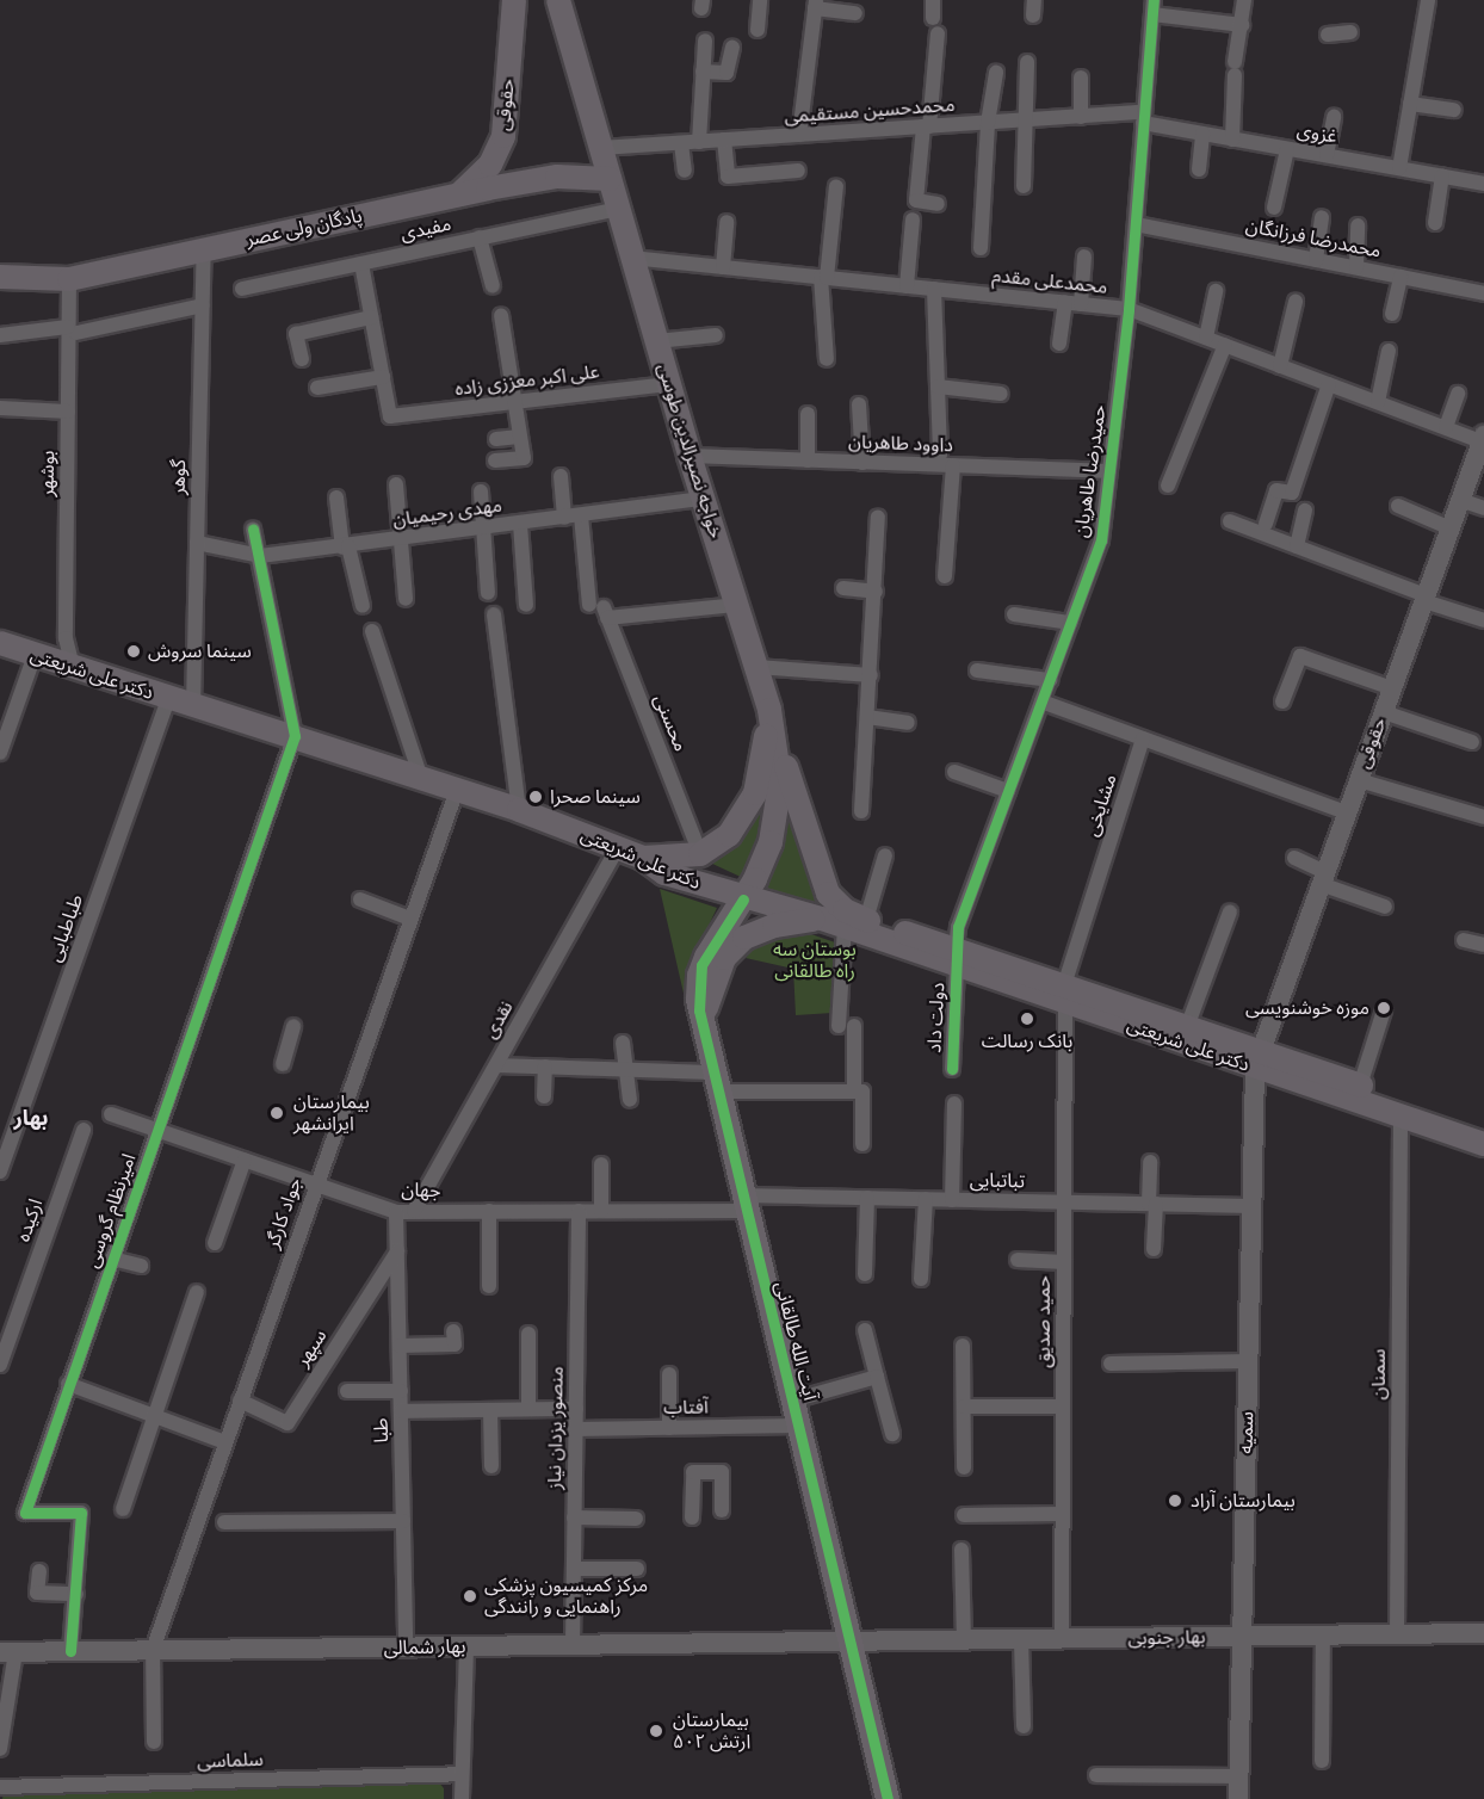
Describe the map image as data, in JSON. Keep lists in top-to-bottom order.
{
  "streets": {
    "main road": [
      "حقوقی",
      "پادگان ولی عصر",
      "خواجه نصیرالدین طوسی",
      "دکتر علی شریعتی",
      "آیت الله طالقانی",
      "سمیه",
      "بهار جنوبی",
      "بهار شمالی"
    ],
    "street": [
      "محمدحسین مستقیمی",
      "غزوی",
      "مفیدی",
      "محمدرضا فرزانگان",
      "محمدعلی مقدم",
      "علی اکبر معززی زاده",
      "داوود طاهریان",
      "حمیدرضا طاهریان",
      "بوشهر",
      "گوهر",
      "مهدی رحیمیان",
      "محسنی",
      "مشایخی",
      "طباطبایی",
      "دولت داد",
      "نقدی",
      "تباتبایی",
      "جهان",
      "امیرنظام گروسی",
      "جواد کارگر",
      "ارکیده",
      "حمید صدیق",
      "سپهر",
      "سمنان",
      "آفتاب",
      "منصور یزدان نیاز",
      "طبا",
      "سلماسی"
    ]
  },
  "crossings": [
    ["حقوقی", "پادگان ولی عصر"],
    ["حقوقی", "محمدعلی مقدم"],
    ["حقوقی", "دکتر علی شریعتی"],
    ["حقوقی", "سمیه"],
    ["محمدحسین مستقیمی", "غزوی"],
    ["محمدحسین مستقیمی", "خواجه نصیرالدین طوسی"],
    ["محمدحسین مستقیمی", "حمیدرضا طاهریان"],
    ["غزوی", "حمیدرضا طاهریان"],
    ["پادگان ولی عصر", "خواجه نصیرالدین طوسی"],
    ["پادگان ولی عصر", "بوشهر"],
    ["پادگان ولی عصر", "گوهر"],
    ["مفیدی", "خواجه نصیرالدین طوسی"],
    ["محمدرضا فرزانگان", "حمیدرضا طاهریان"],
    ["محمدعلی مقدم", "خواجه نصیرالدین طوسی"],
    ["محمدعلی مقدم", "حمیدرضا طاهریان"],
    ["علی اکبر معززی زاده", "خواجه نصیرالدین طوسی"],
    ["داوود طاهریان", "خواجه نصیرالدین طوسی"],
    ["داوود طاهریان", "حمیدرضا طاهریان"],
    ["خواجه نصیرالدین طوسی", "مهدی رحیمیان"],
    ["خواجه نصیرالدین طوسی", "دکتر علی شریعتی"],
    ["خواجه نصیرالدین طوسی", "آیت الله طالقانی"],
    ["حمیدرضا طاهریان", "دکتر علی شریعتی"],
    ["حمیدرضا طاهریان", "دولت داد"],
    ["بوشهر", "دکتر علی شریعتی"],
    ["گوهر", "مهدی رحیمیان"],
    ["گوهر", "دکتر علی شریعتی"],
    ["مهدی رحیمیان", "محسنی"],
    ["دکتر علی شریعتی", "مشایخی"],
    ["دکتر علی شریعتی", "طباطبایی"],
    ["دکتر علی شریعتی", "دولت داد"],
    ["دکتر علی شریعتی", "نقدی"],
    ["دکتر علی شریعتی", "امیرنظام گروسی"],
    ["دکتر علی شریعتی", "جواد کارگر"],
    ["دکتر علی شریعتی", "حمید صدیق"],
    ["دکتر علی شریعتی", "آیت الله طالقانی"],
    ["دکتر علی شریعتی", "سمنان"],
    ["دکتر علی شریعتی", "سمیه"],
    ["مشایخی", "حمید صدیق"],
    ["نقدی", "جهان"],
    ["تباتبایی", "جهان"],
    ["تباتبایی", "حمید صدیق"],
    ["تباتبایی", "آیت الله طالقانی"],
    ["تباتبایی", "سمیه"],
    ["جهان", "امیرنظام گروسی"],
    ["جهان", "جواد کارگر"],
    ["جهان", "آیت الله طالقانی"],
    ["جهان", "منصور یزدان نیاز"],
    ["جهان", "طبا"],
    ["امیرنظام گروسی", "بهار شمالی"],
    ["جواد کارگر", "سپهر"],
    ["جواد کارگر", "بهار شمالی"],
    ["حمید صدیق", "بهار جنوبی"],
    ["آیت الله طالقانی", "آفتاب"],
    ["آیت الله طالقانی", "بهار جنوبی"],
    ["آیت الله طالقانی", "بهار شمالی"],
    ["سپهر", "طبا"],
    ["سمنان", "بهار جنوبی"],
    ["آفتاب", "منصور یزدان نیاز"],
    ["منصور یزدان نیاز", "بهار شمالی"],
    ["طبا", "بهار شمالی"],
    ["سمیه", "بهار جنوبی"],
    ["بهار جنوبی", "بهار شمالی"]
  ],
  "districts": ["بهار"],
  "parks": ["بوستان سه راه طالقانی"],
  "places": [
    "سینما سروش",
    "سینما صحرا",
    "موزه خوشنویسی",
    "بانک رسالت",
    "بیمارستان ایرانشهر",
    "بیمارستان آراد",
    "مرکز کمیسیون پزشکی راهنمایی و رانندگی",
    "بیمارستان ۵۰۲ ارتش"
  ]
}
